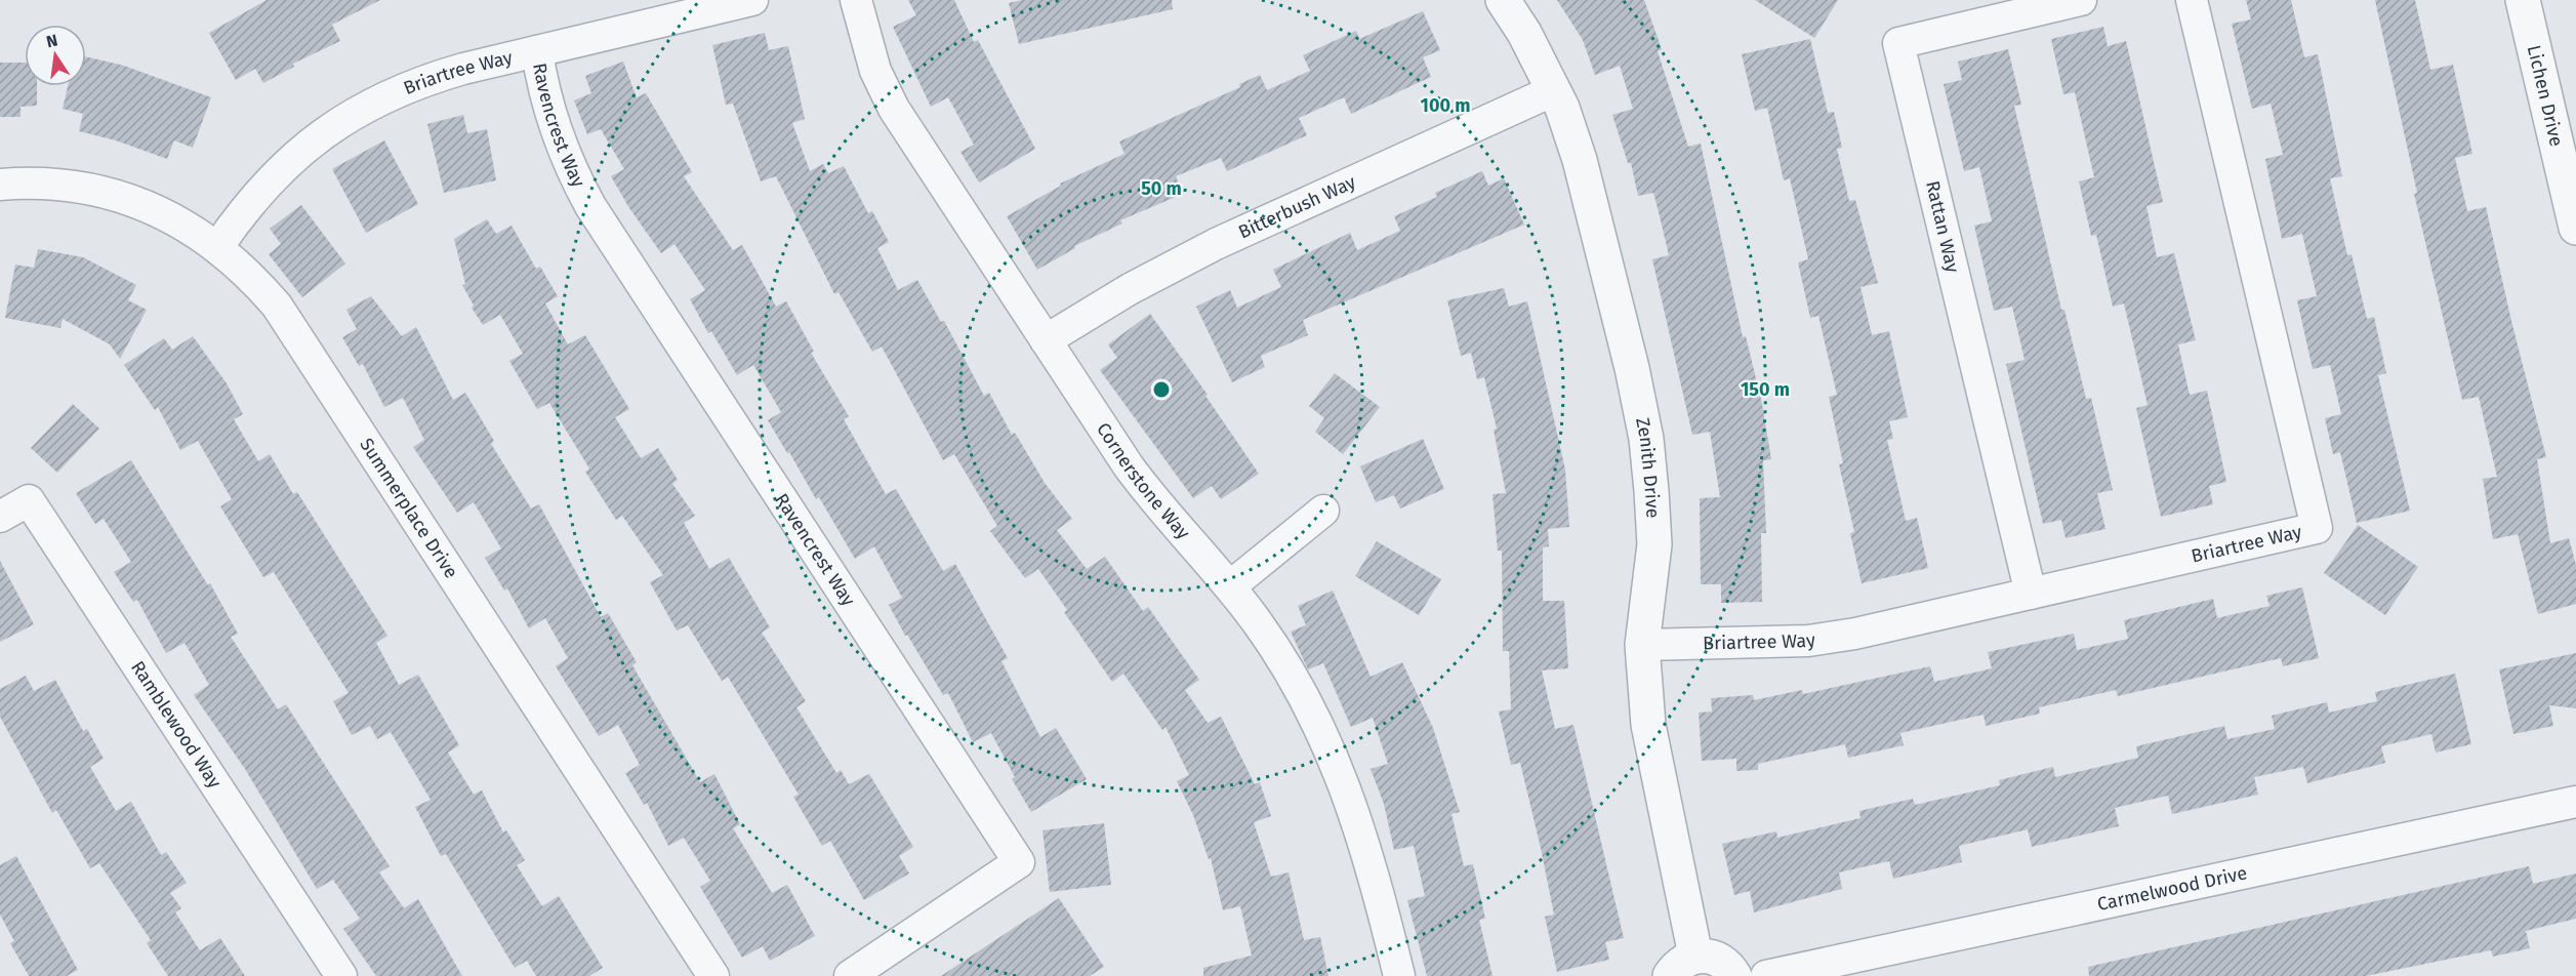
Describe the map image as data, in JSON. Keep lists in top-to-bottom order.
{
  "streets": {
    "street": [
      "Briartree Way",
      "Lichen Drive",
      "Ravencrest Way",
      "Bitterbush Way",
      "Rattan Way",
      "Zenith Drive",
      "Cornerstone Way",
      "Summerplace Drive",
      "Ramblewood Way",
      "Carmelwood Drive"
    ]
  },
  "crossings": [
    ["Briartree Way", "Ravencrest Way"],
    ["Briartree Way", "Rattan Way"],
    ["Briartree Way", "Zenith Drive"],
    ["Briartree Way", "Summerplace Drive"],
    ["Bitterbush Way", "Zenith Drive"],
    ["Bitterbush Way", "Cornerstone Way"]
  ],
  "north": "top",
  "rings": ["100 m", "50 m", "150 m"]
}
